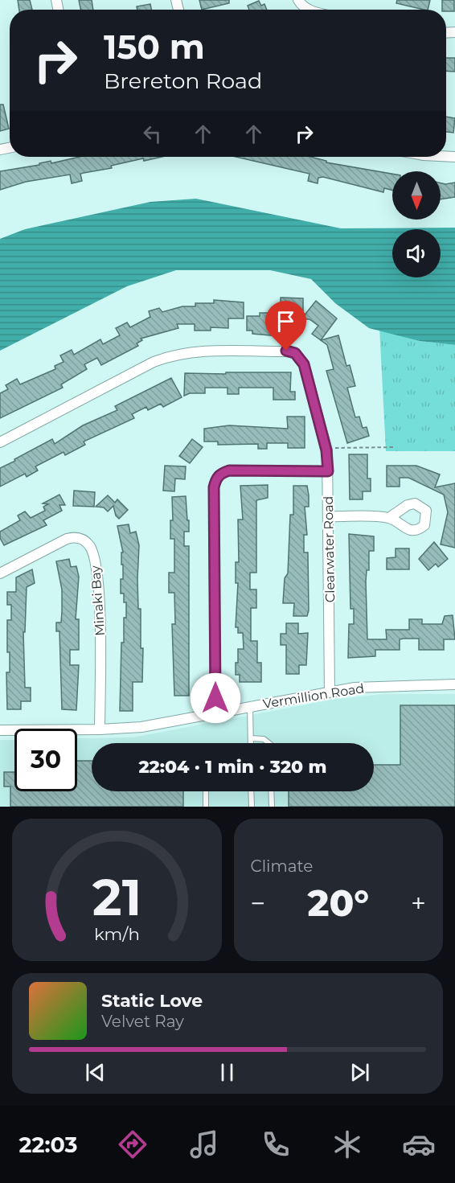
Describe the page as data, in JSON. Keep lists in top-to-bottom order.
{
  "streets": {
    "street": ["Clearwater Road", "Minaki Bay", "Vermillion Road"]
  },
  "crossings": [
    ["Clearwater Road", "Vermillion Road"],
    ["Minaki Bay", "Vermillion Road"]
  ],
  "north": "bottom",
  "page": {
    "turn": ["150 m", "Brereton Road"],
    "limit": "30",
    "trip": "22:04 · 1 min · 320 m",
    "tile": "Climate",
    "heat": ["−", "20°", "+"],
    "song": ["Static Love", "Velvet Ray"],
    "tabs": "22:03",
    "gauge": ["21", "km/h"]
  }
}
